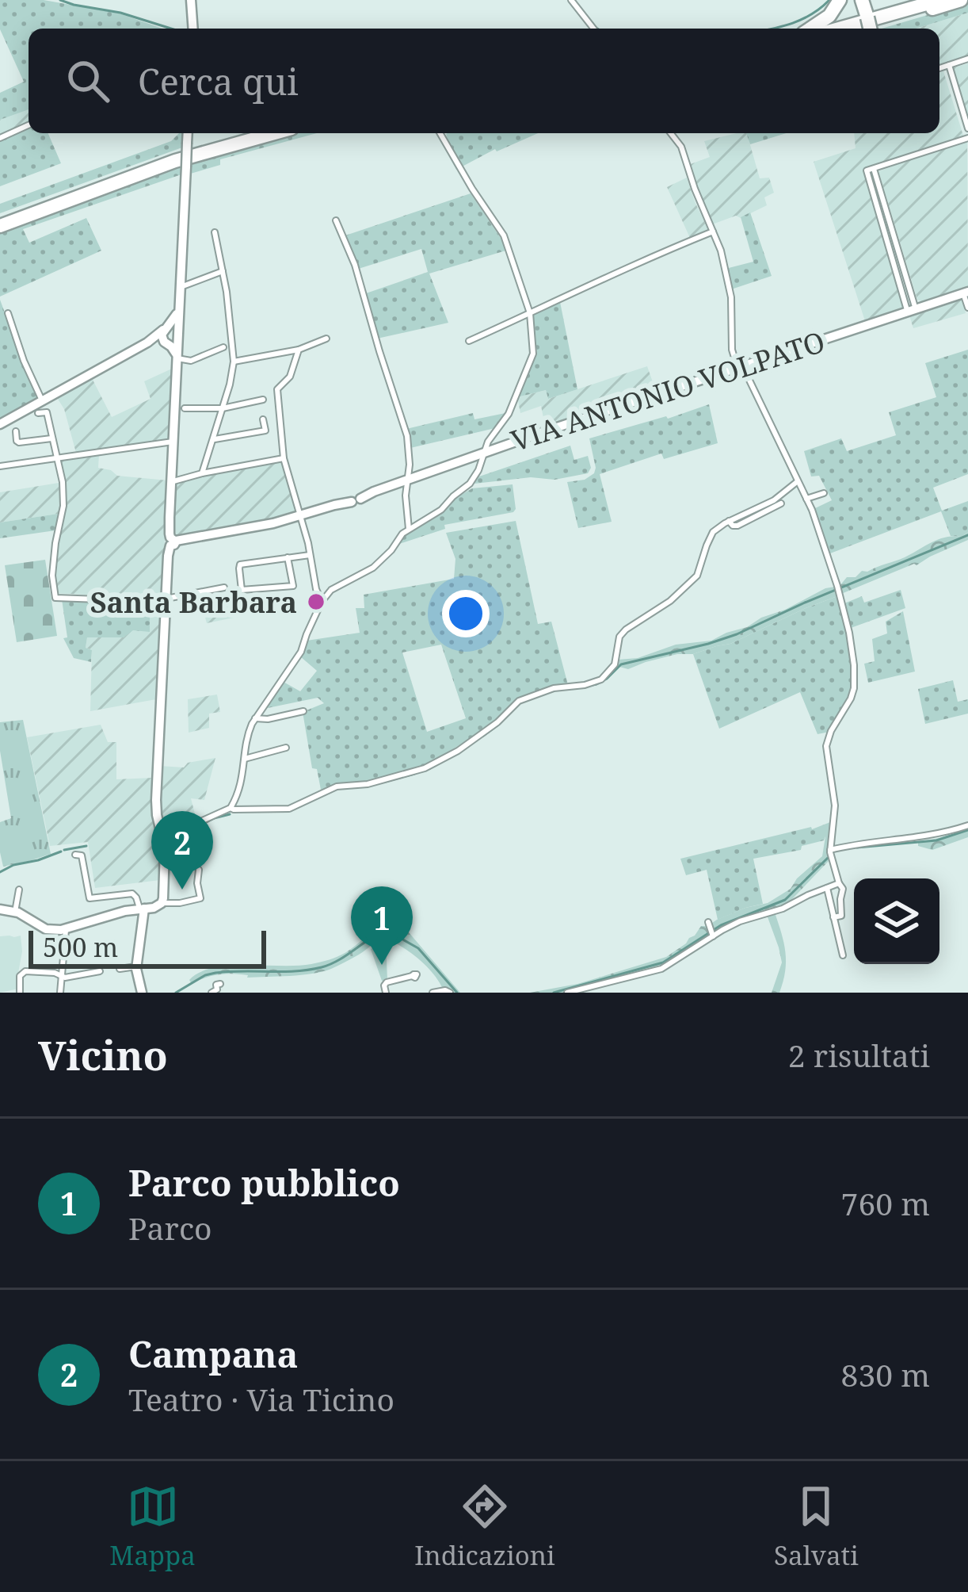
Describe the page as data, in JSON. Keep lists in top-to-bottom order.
{
  "streets": {
    "street": ["VIA ANTONIO VOLPATO"]
  },
  "places": ["Santa Barbara"],
  "scale_bar": "500 m",
  "page": {
    "search": "Cerca qui",
    "pins": ["2", "1"],
    "scale": "500 m",
    "heading": ["Vicino", "2 risultati"],
    "list": [
      {
        "mark": "1",
        "name": "Parco pubblico",
        "note": "Parco",
        "value": "760 m"
      },
      {
        "mark": "2",
        "name": "Campana",
        "note": "Teatro · Via Ticino",
        "value": "830 m"
      }
    ],
    "nav": ["Mappa", "Indicazioni", "Salvati"]
  }
}
